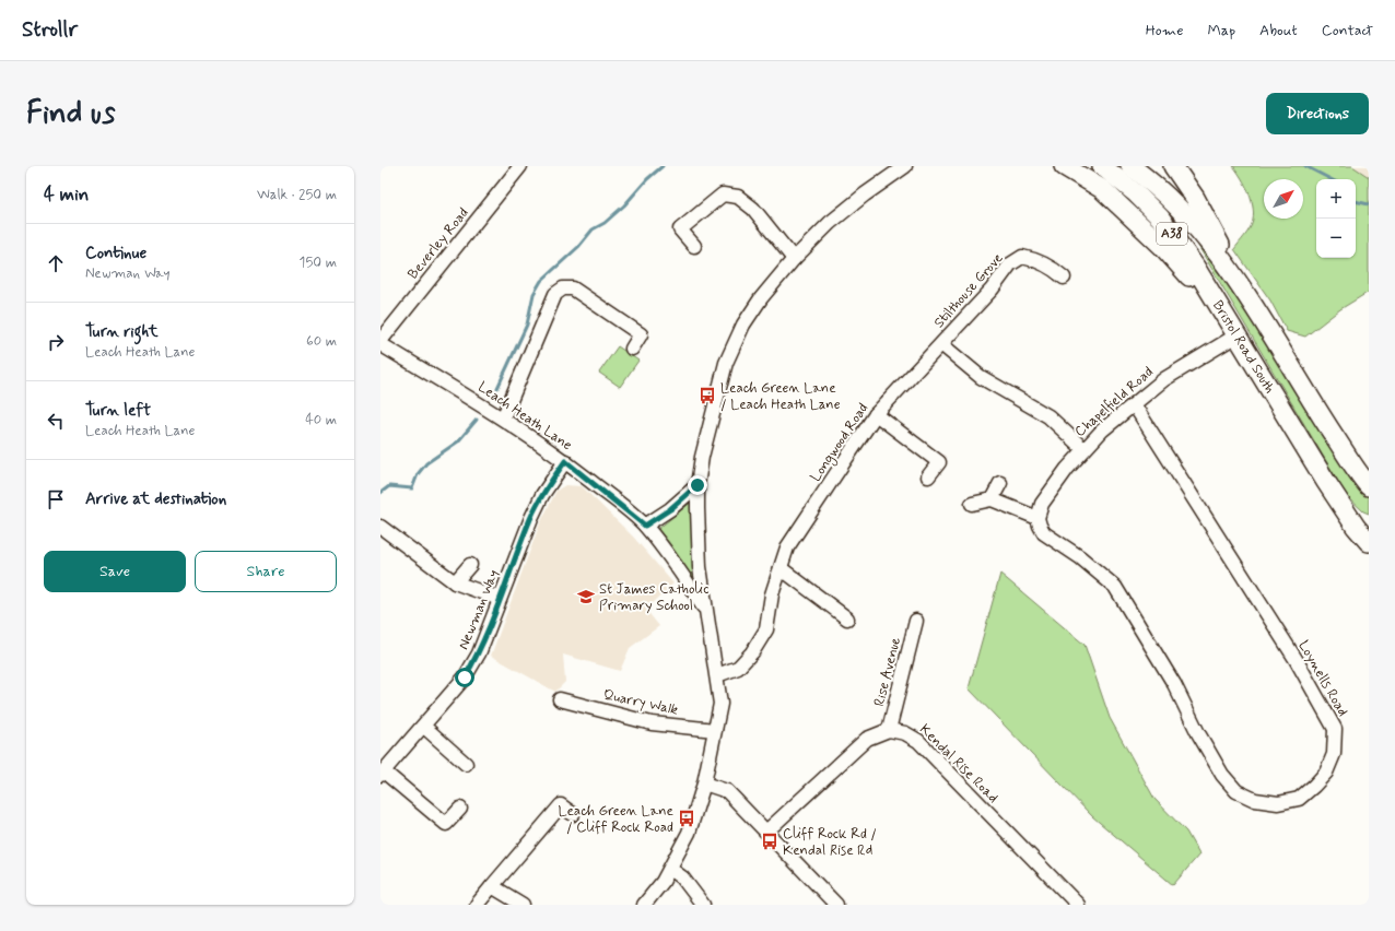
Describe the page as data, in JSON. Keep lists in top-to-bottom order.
{
  "streets": {
    "highway": ["A38", "Bristol Road South"],
    "street": [
      "Beverley Road",
      "Stilthouse Grove",
      "Chapelfield Road",
      "Leach Heath Lane",
      "Longwood Road",
      "Newman Way",
      "Rise Avenue",
      "Loynells Road",
      "Quarry Walk",
      "Kendal Rise Road"
    ]
  },
  "crossings": [
    ["Stilthouse Grove", "Longwood Road"],
    ["Bristol Road South", "Chapelfield Road"],
    ["Chapelfield Road", "Loynells Road"],
    ["Leach Heath Lane", "Newman Way"],
    ["Rise Avenue", "Kendal Rise Road"]
  ],
  "places": {
    "bus stop": ["Leach Green Lane / Leach Heath Lane", "Leach Green Lane / Cliff Rock Road", "Cliff Rock Rd / Kendal Rise Rd"],
    "school or university": ["St James Catholic Primary School"]
  },
  "north": "top right",
  "page": {
    "header": "Strollr",
    "nav": [
      "Home",
      "Map",
      "About",
      "Contact"
    ],
    "buttons": [
      "Directions",
      ["Save", "Share"]
    ],
    "title": "Find us",
    "heading": ["4 min", "Walk · 250 m"],
    "map_buttons": ["+", "−"],
    "list": [
      ["Continue", "Newman Way", "150 m"],
      ["Turn right", "Leach Heath Lane", "60 m"],
      ["Turn left", "Leach Heath Lane", "40 m"],
      "Arrive at destination"
    ]
  }
}
